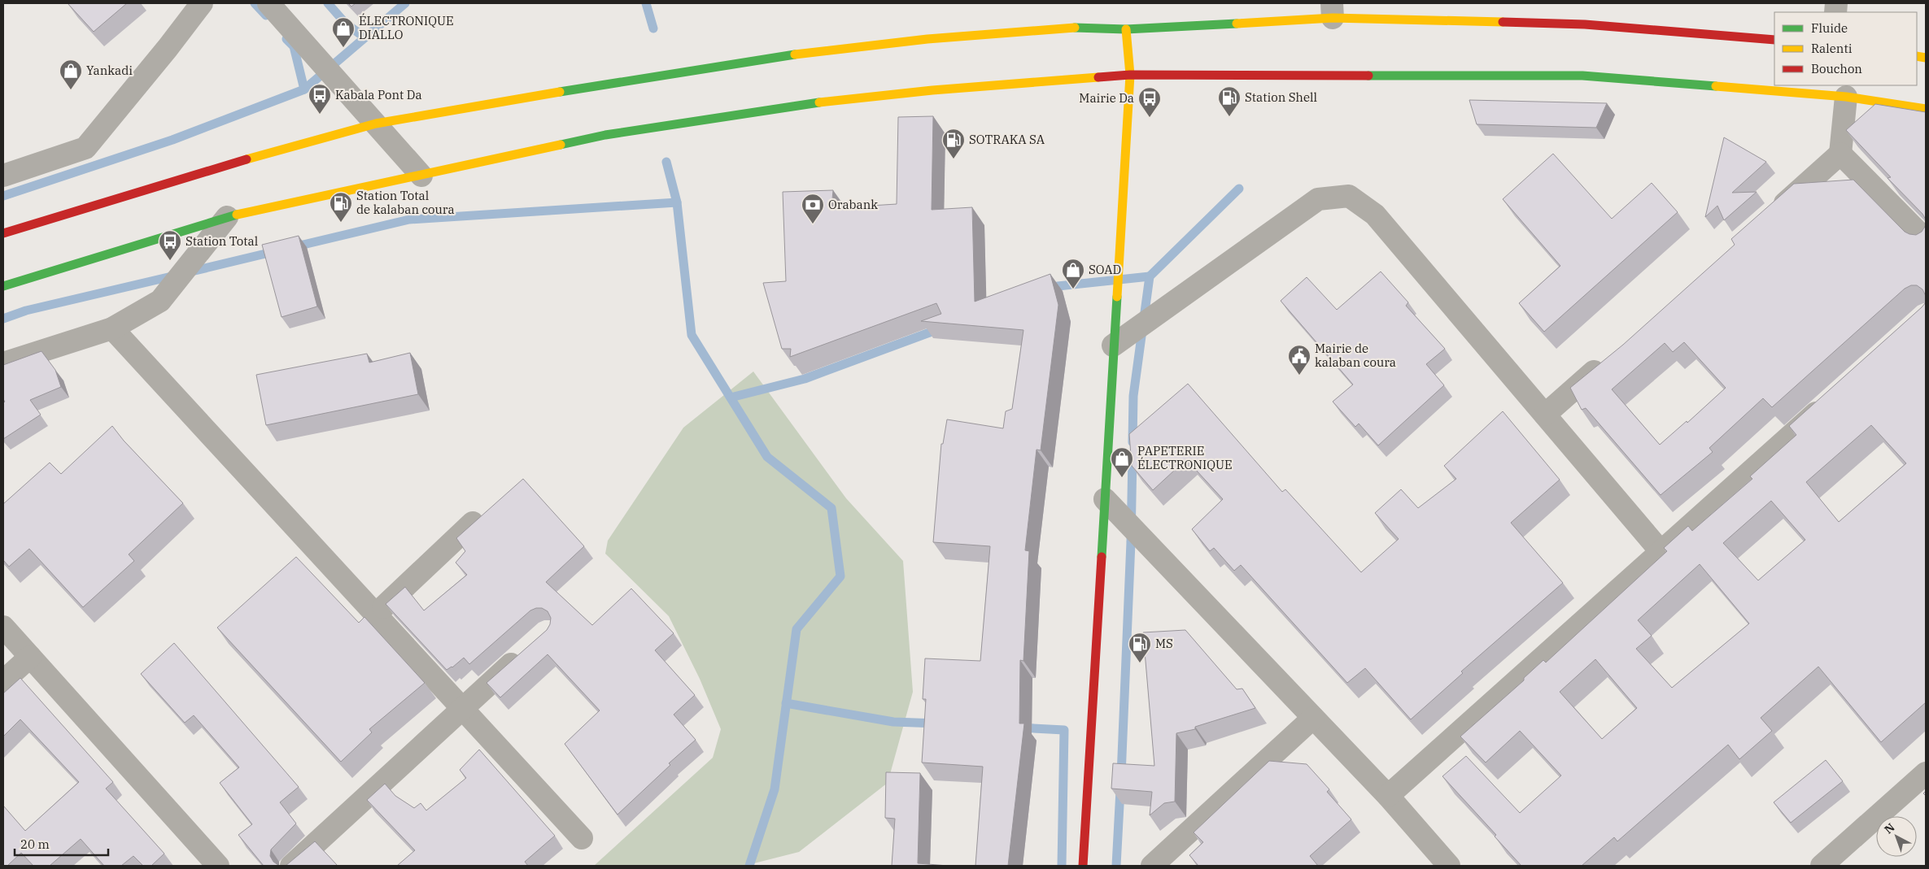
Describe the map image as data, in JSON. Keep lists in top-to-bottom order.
{
  "places": {
    "shop": [
      "ÉLECTRONIQUE DIALLO",
      "Yankadi",
      "SOAD",
      "PAPETERIE ÉLECTRONIQUE"
    ],
    "bus stop": ["Kabala Pont Da", "Mairie Da", "Station Total"],
    "fuel station": [
      "Station Shell",
      "SOTRAKA SA",
      "Station Total de kalaban coura",
      "MS"
    ],
    "bank": ["Orabank"],
    "public building": ["Mairie de kalaban coura"]
  },
  "legend": ["Fluide", "Ralenti", "Bouchon"],
  "scale_bar": "20 m",
  "north": "top left"
}
